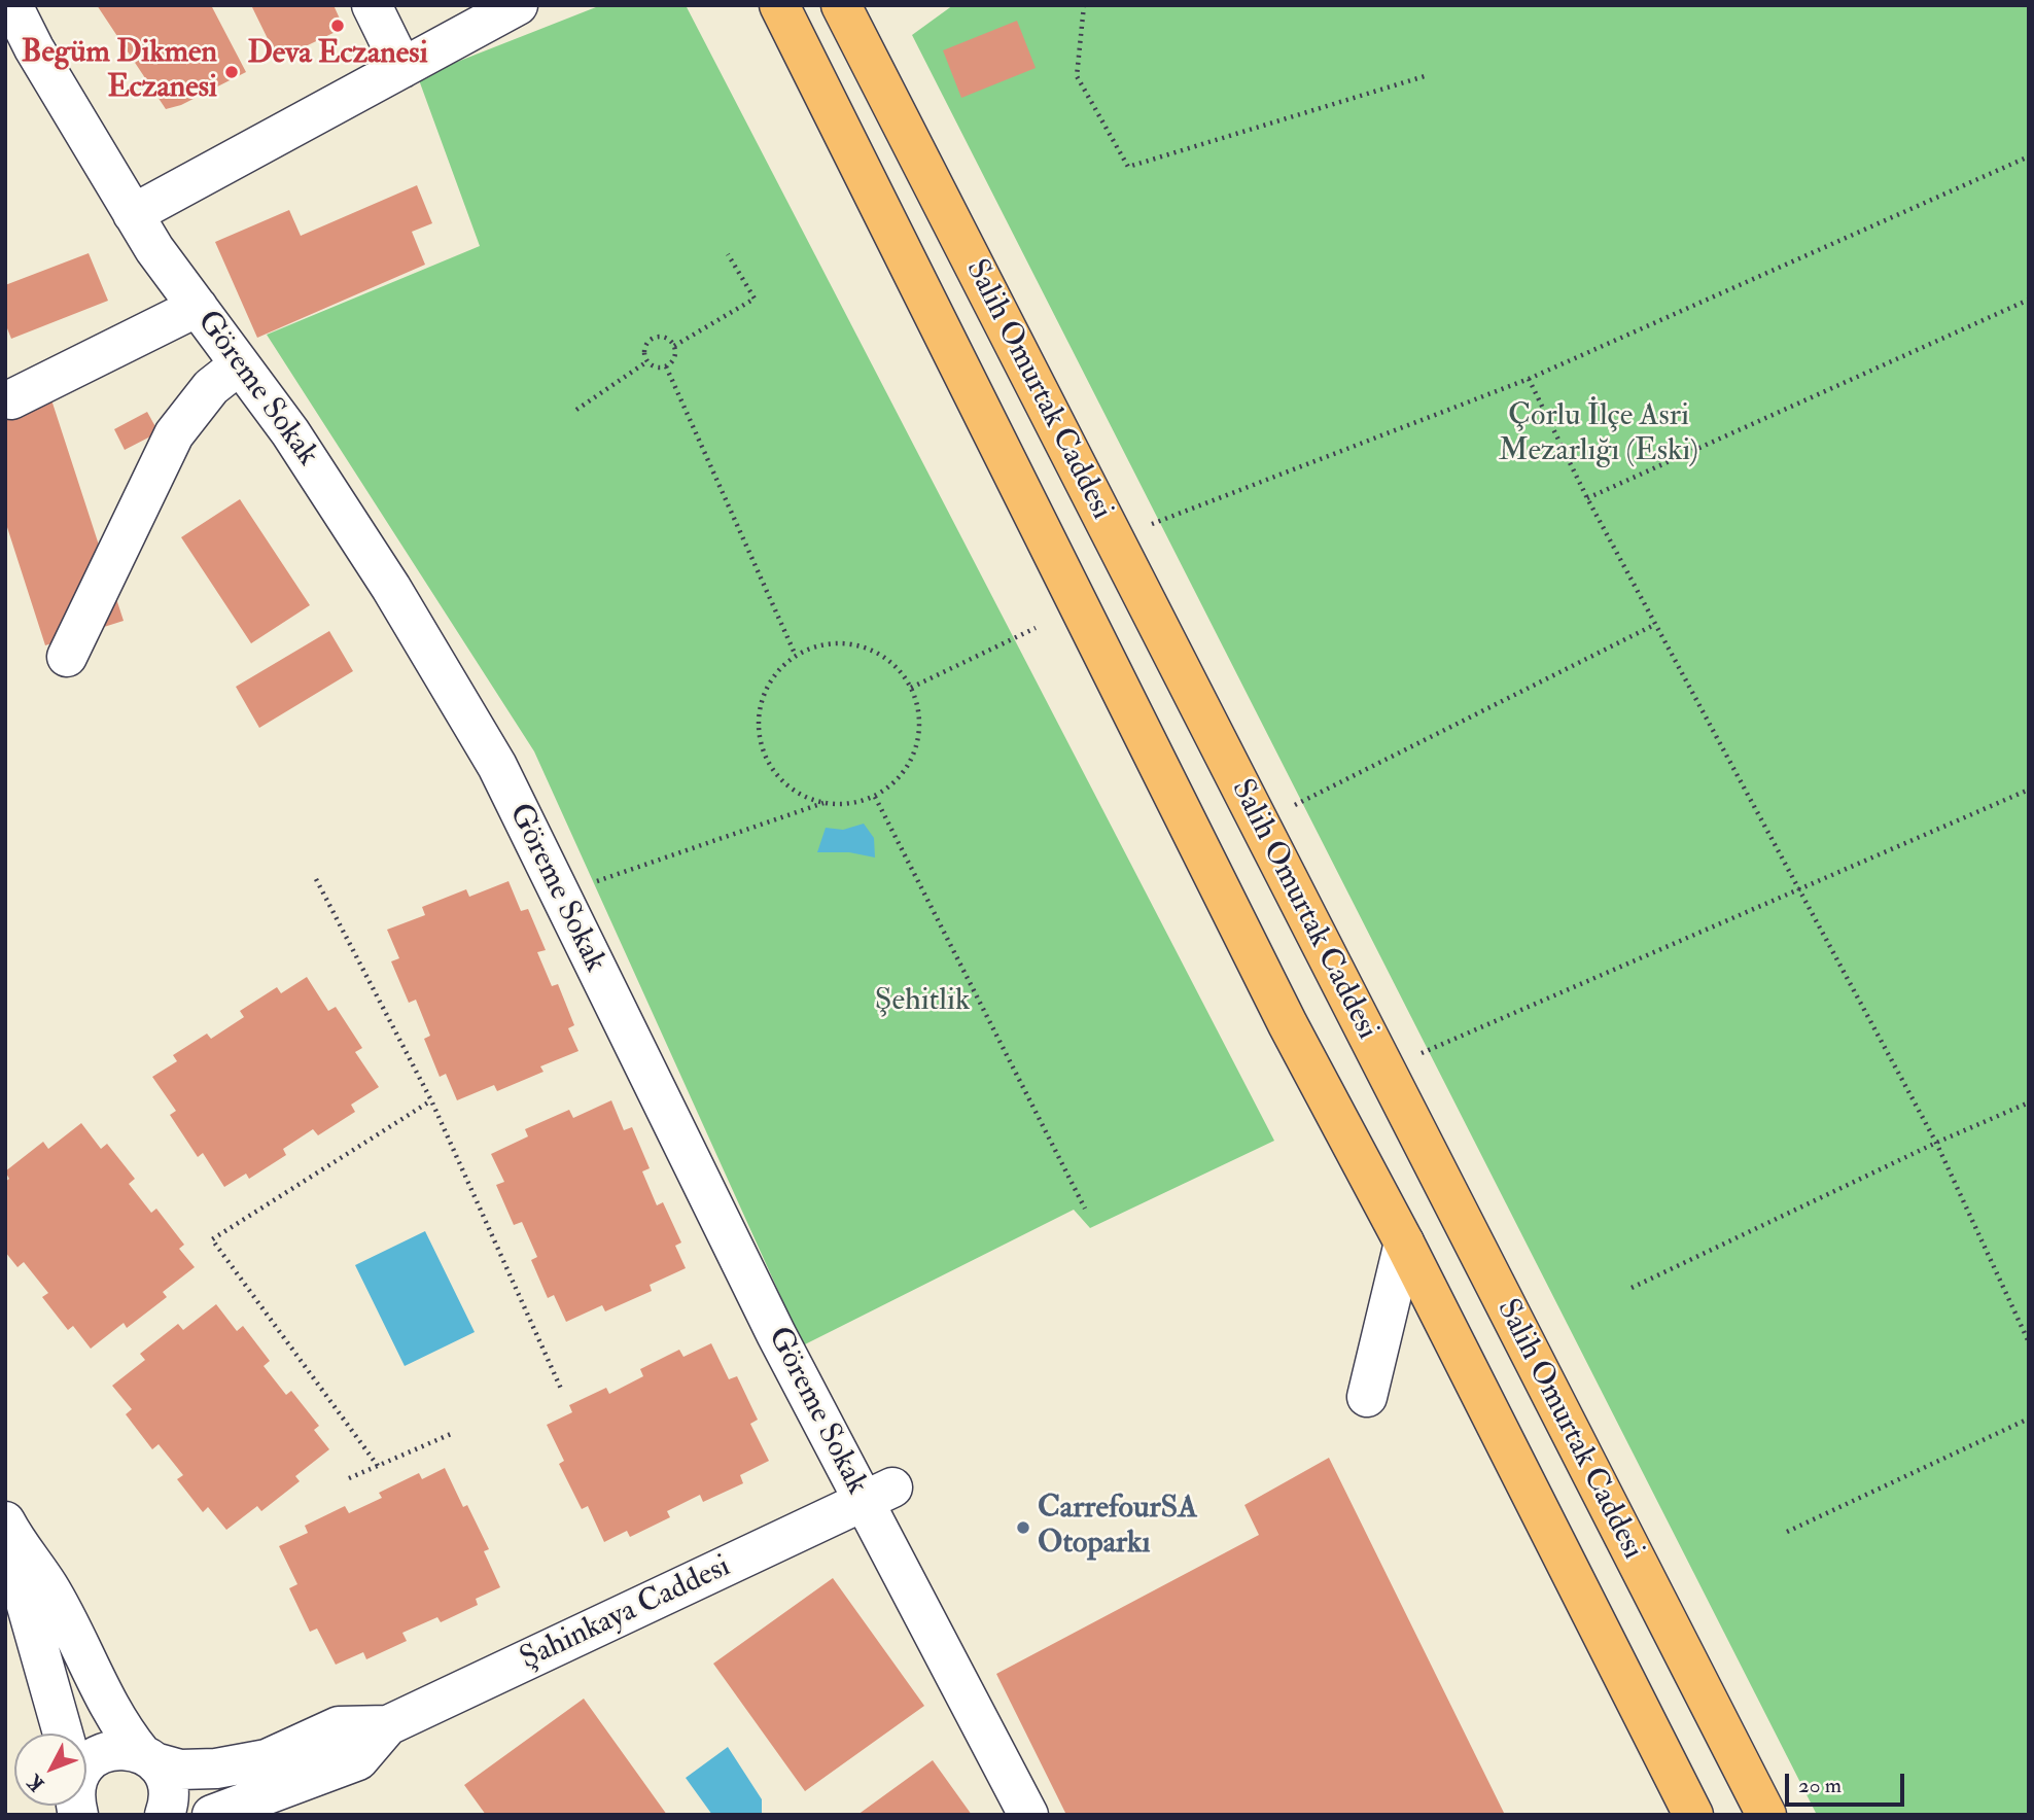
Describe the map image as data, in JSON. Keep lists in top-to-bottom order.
{
  "streets": {
    "main road": ["Salih Omurtak Caddesi"],
    "street": ["Göreme Sokak", "Şahinkaya Caddesi"]
  },
  "crossings": [
    ["Göreme Sokak", "Şahinkaya Caddesi"]
  ],
  "parks": ["Çorlu İlçe Asri Mezarlığı (Eski)", "Şehitlik"],
  "places": ["Deva Eczanesi", "Begüm Dikmen Eczanesi", "CarrefourSA Otoparkı"],
  "scale_bar": "20 m",
  "north": "bottom left"
}
